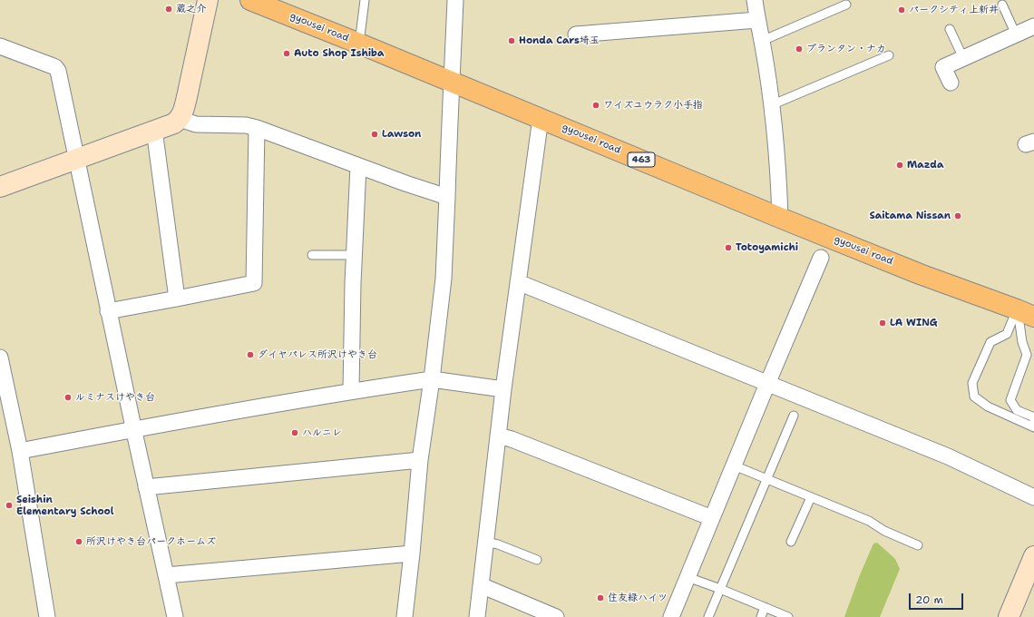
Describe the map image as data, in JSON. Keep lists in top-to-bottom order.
{
  "streets": {
    "highway": ["gyousei road", "463"]
  },
  "places": [
    "蔵之介",
    "パークシティ上新井",
    "Honda Cars埼玉",
    "プランタン・ナカ",
    "Auto Shop Ishiba",
    "ワイズユウラク小手指",
    "Lawson",
    "Mazda",
    "Saitama Nissan",
    "Totoyamichi",
    "LA WING",
    "ダイヤパレス所沢けやき台",
    "ルミナスけやき台",
    "ハルニレ",
    "Seishin Elementary School",
    "所沢けやき台パークホームズ",
    "住友緑ハイツ"
  ],
  "scale_bar": "20 m"
}
